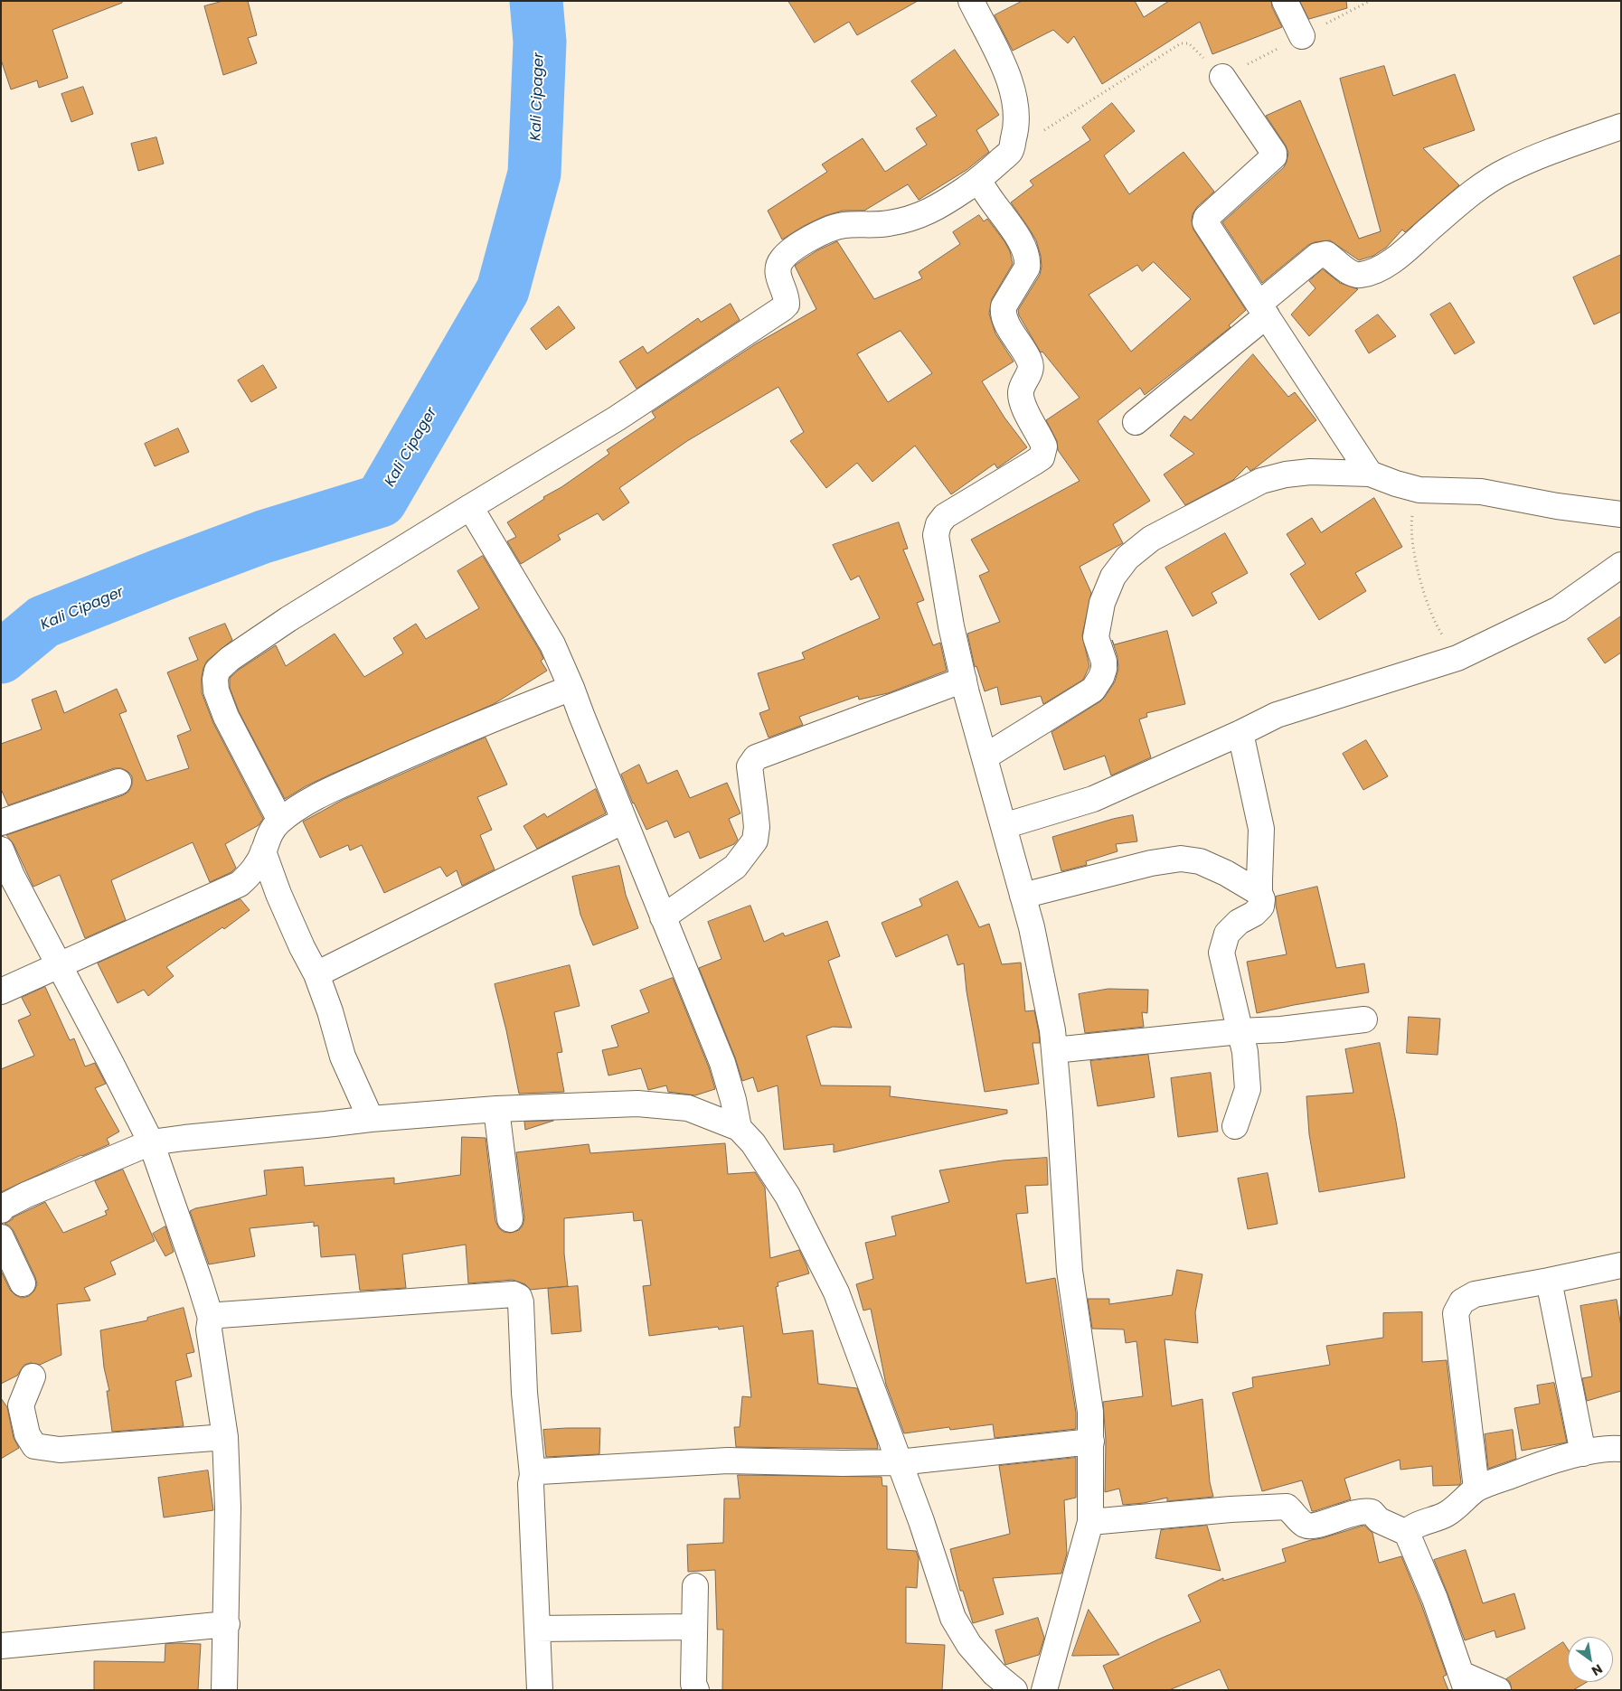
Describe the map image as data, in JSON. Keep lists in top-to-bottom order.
{
  "water": ["Kali Cipager"],
  "north": "bottom right"
}
